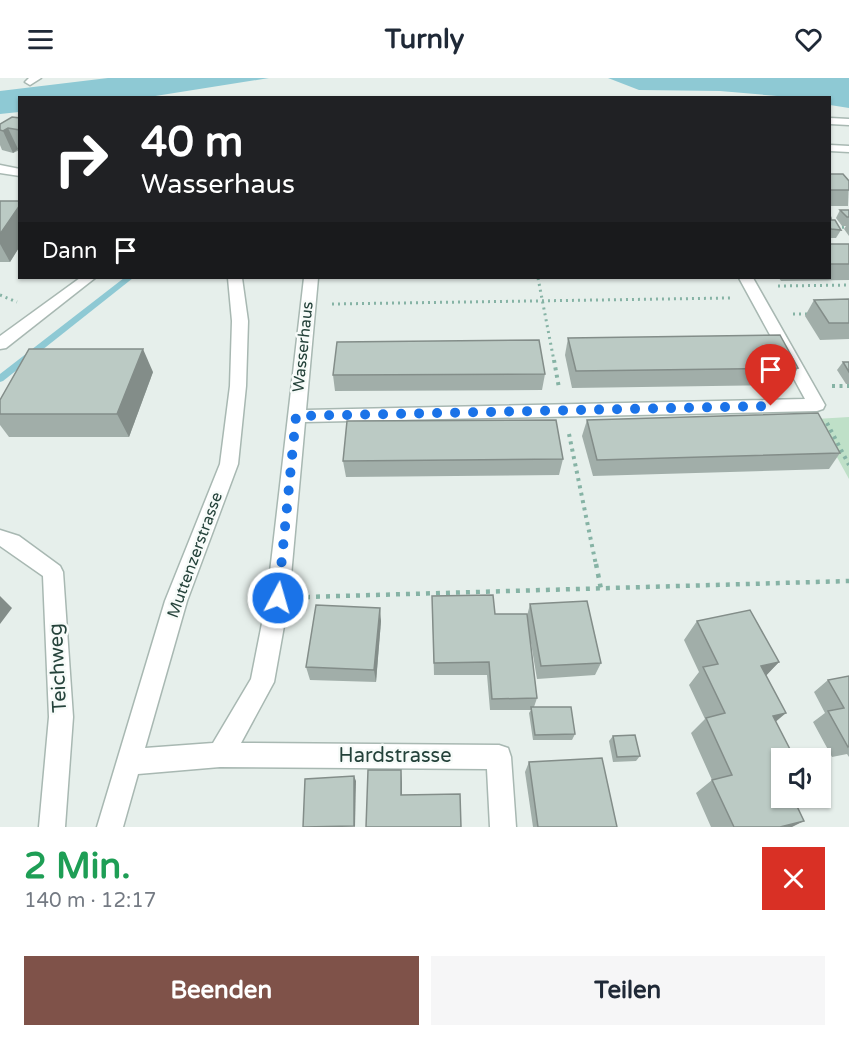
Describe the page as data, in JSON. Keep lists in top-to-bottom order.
{
  "streets": {
    "street": [
      "Wasserhaus",
      "Muttenzerstrasse",
      "Teichweg",
      "Hardstrasse"
    ]
  },
  "crossings": [
    ["Wasserhaus", "Hardstrasse"]
  ],
  "page": {
    "header": "Turnly",
    "turn": ["40 m", "Wasserhaus"],
    "then": "Dann",
    "heading": ["2 Min.", "140 m · 12:17"],
    "buttons": ["Beenden", "Teilen"]
  }
}
